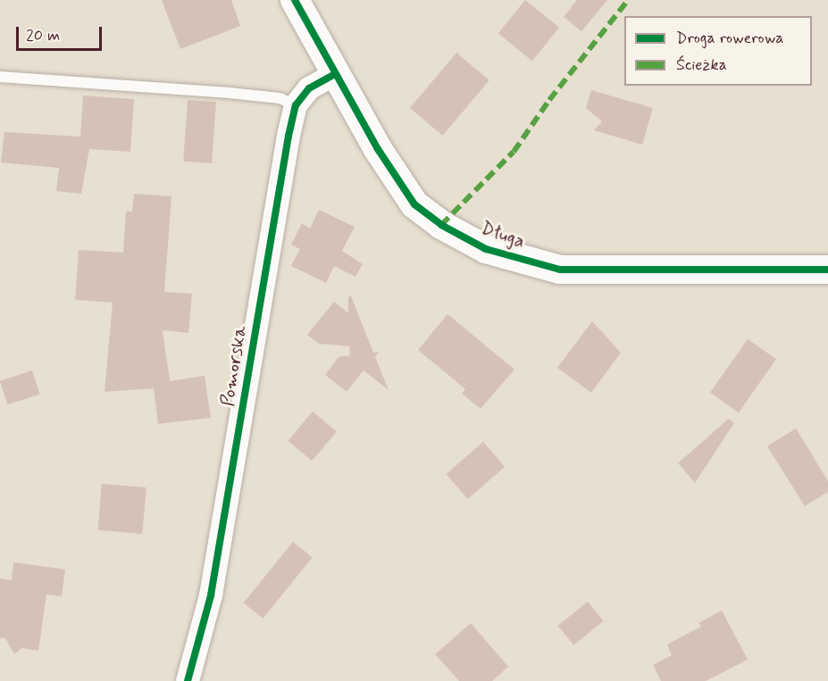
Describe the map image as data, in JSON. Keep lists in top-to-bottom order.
{
  "streets": {
    "street": ["Długa", "Pomorska"]
  },
  "legend": ["Droga rowerowa", "Ścieżka"],
  "scale_bar": "20 m"
}
